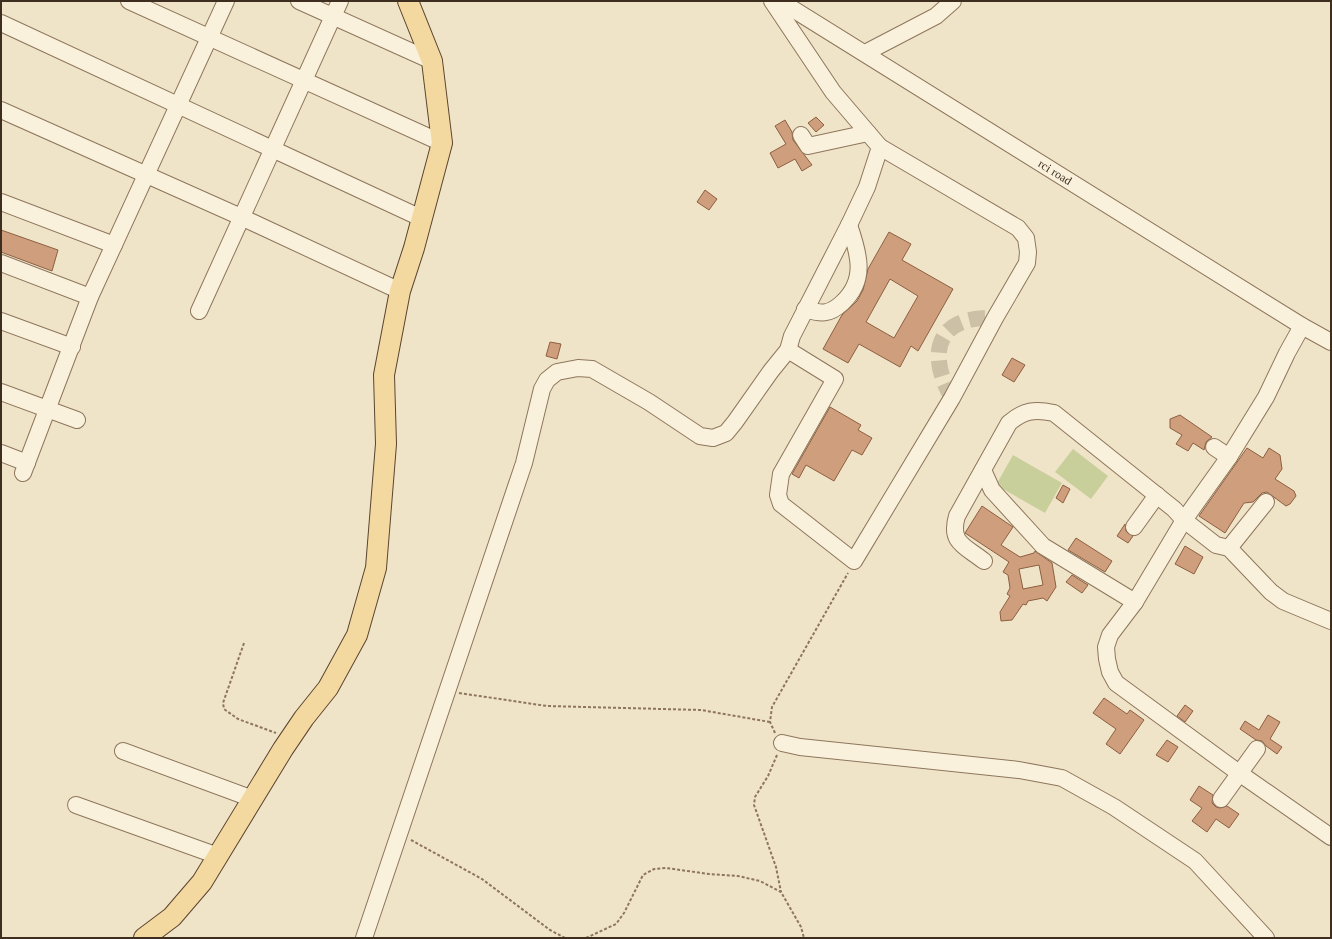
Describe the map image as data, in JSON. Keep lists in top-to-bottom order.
{
  "streets": {
    "street": ["rci road"]
  }
}
